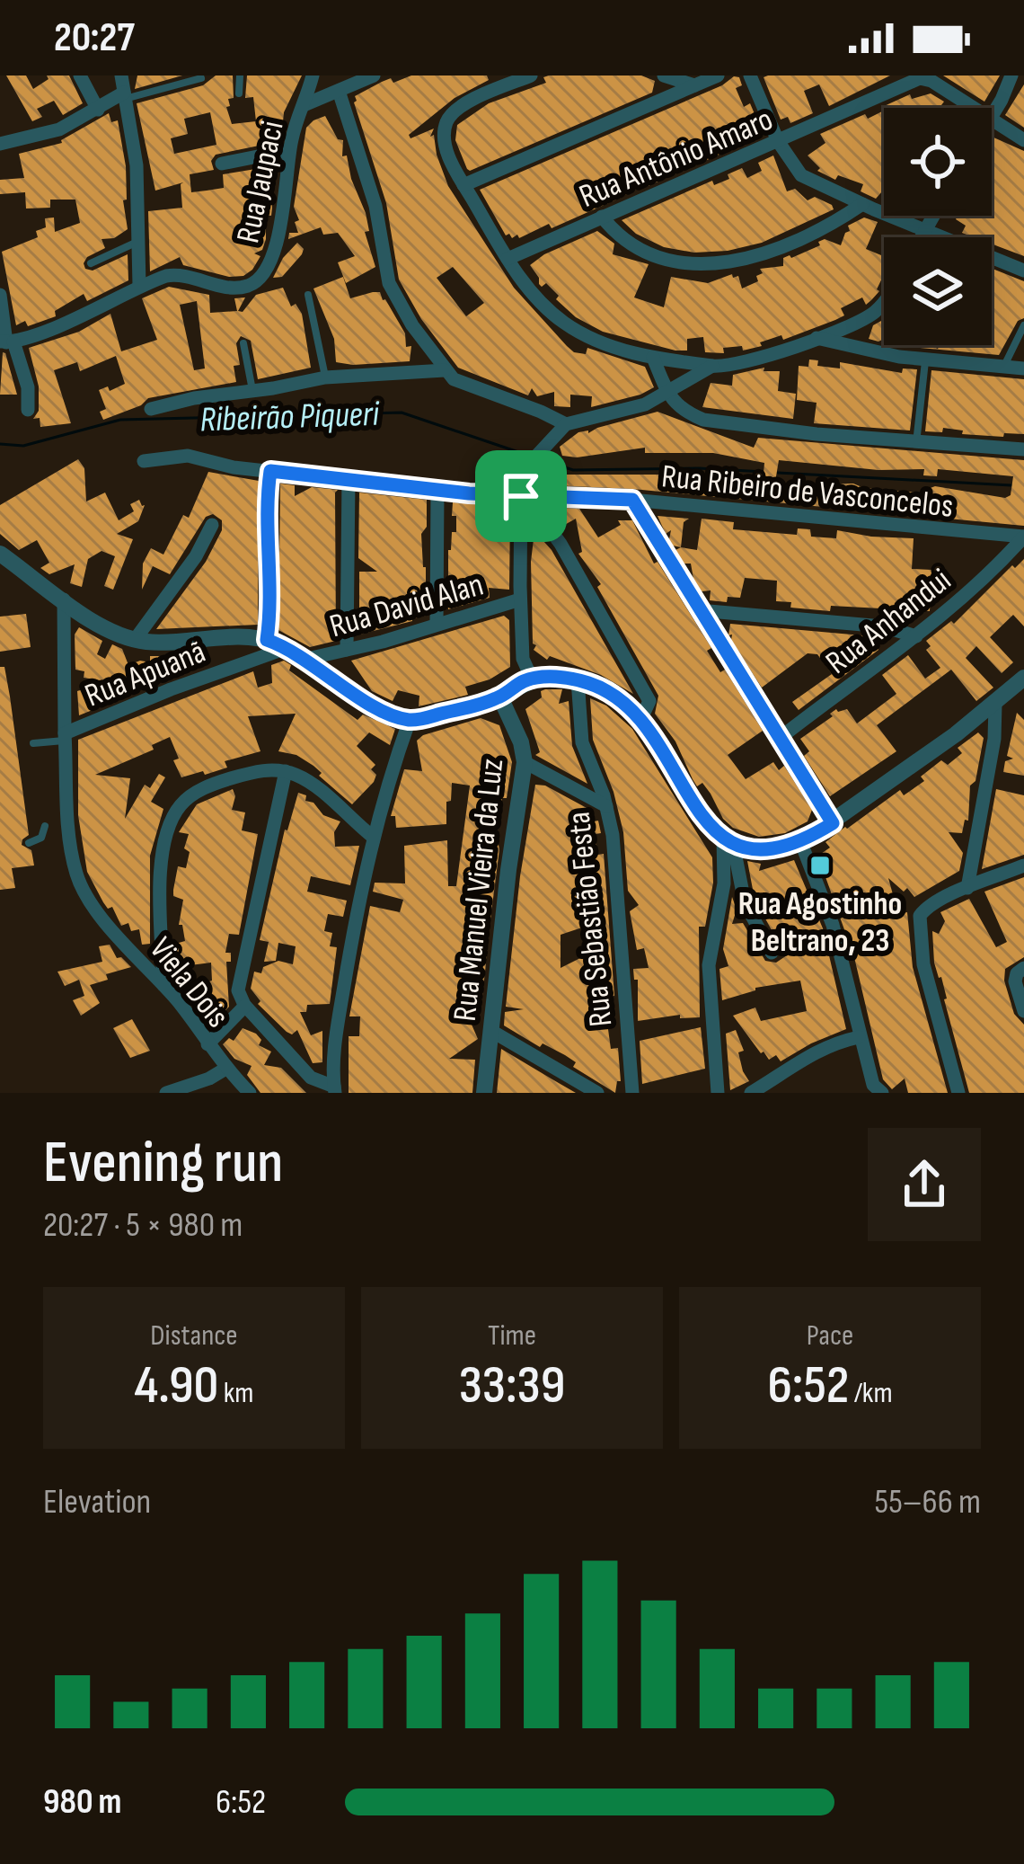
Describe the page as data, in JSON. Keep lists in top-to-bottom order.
{
  "streets": {
    "street": [
      "Rua Antônio Amaro",
      "Rua Jaupaci",
      "Rua Ribeiro de Vasconcelos",
      "Rua David Alan",
      "Rua Anhandui",
      "Rua Apuanã",
      "Rua Manuel Vieira da Luz",
      "Rua Sebastião Festa",
      "Viela Dois"
    ]
  },
  "crossings": [
    ["Rua Ribeiro de Vasconcelos", "Rua Anhandui"],
    ["Rua Apuanã", "Viela Dois"]
  ],
  "water": ["Ribeirão Piqueri"],
  "places": {
    "transit": ["Rua Agostinho Beltrano, 23"]
  },
  "page": {
    "status": "20:27",
    "heading": ["Evening run", "20:27 · 5 × 980 m"],
    "stats": [
      ["Distance", "4.90 km"],
      ["Time", "33:39"],
      ["Pace", "6:52 /km"]
    ],
    "chart": ["Elevation", "55–66 m"],
    "list": [
      {
        "name": "980 m",
        "note": "6:52"
      }
    ]
  }
}
